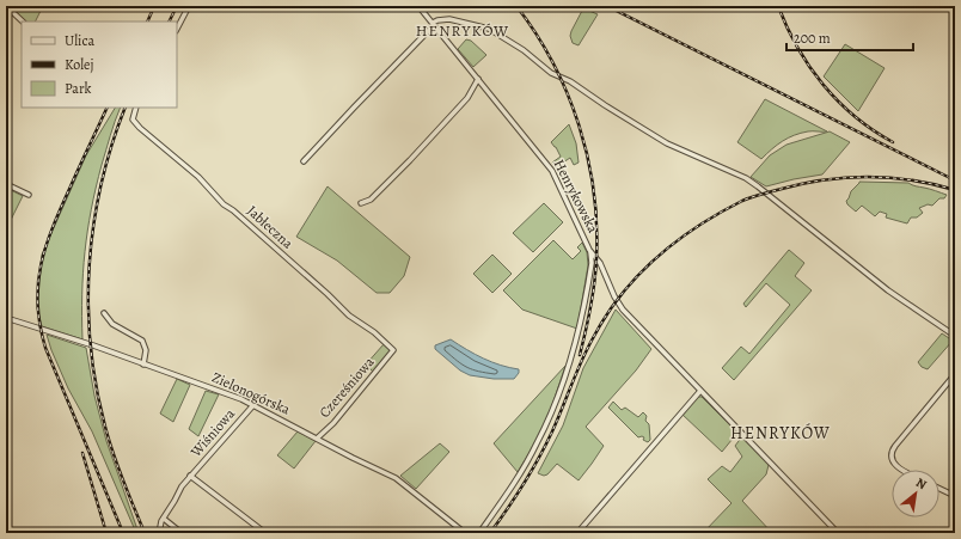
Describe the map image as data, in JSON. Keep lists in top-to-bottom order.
{
  "streets": {
    "street": [
      "Henrykowska",
      "Jabłeczna",
      "Czereśniowa",
      "Zielonogórska",
      "Wiśniowa"
    ]
  },
  "crossings": [
    ["Jabłeczna", "Czereśniowa"],
    ["Czereśniowa", "Zielonogórska"],
    ["Zielonogórska", "Wiśniowa"]
  ],
  "districts": ["HENRYKÓW", "HENRYKÓW"],
  "legend": ["Ulica", "Kolej", "Park"],
  "scale_bar": "200 m",
  "north": "top right"
}
